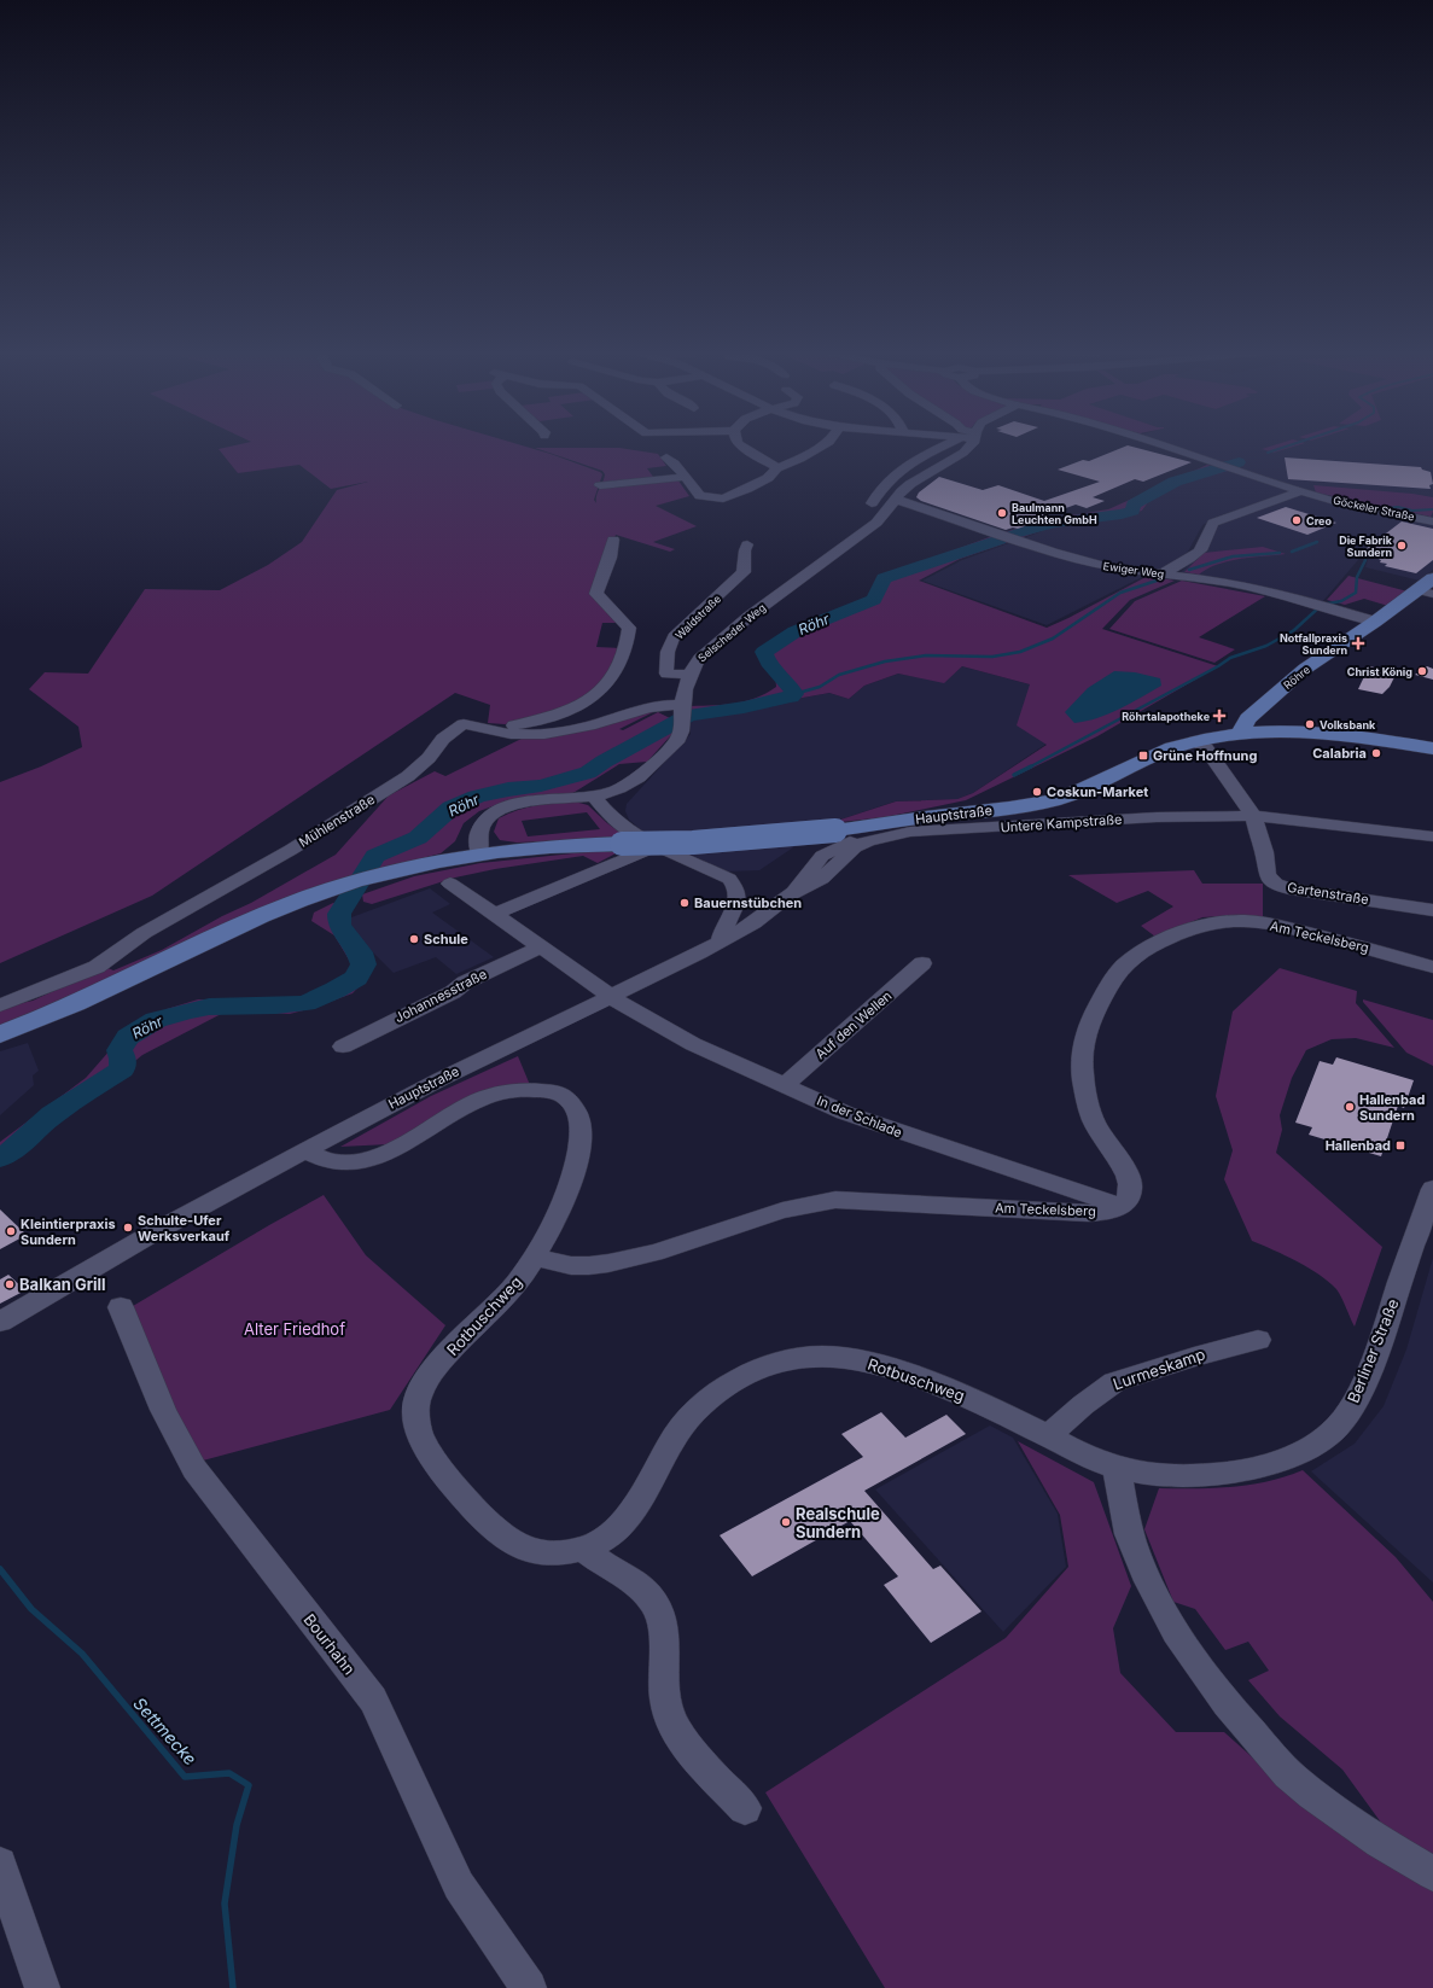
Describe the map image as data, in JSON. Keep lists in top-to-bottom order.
{
  "streets": {
    "main road": ["Röhre", "Hauptstraße"],
    "street": [
      "Göckeler Straße",
      "Ewiger Weg",
      "Waldstraße",
      "Selscheder Weg",
      "Mühlenstraße",
      "Untere Kampstraße",
      "Gartenstraße",
      "Am Teckelsberg",
      "Johannesstraße",
      "Auf den Wellen",
      "In der Schlade",
      "Rotbuschweg",
      "Berliner Straße",
      "Lurmeskamp",
      "Bourhahn"
    ]
  },
  "crossings": [
    ["Ewiger Weg", "Selscheder Weg"],
    ["Ewiger Weg", "Röhre"],
    ["Waldstraße", "Selscheder Weg"],
    ["Selscheder Weg", "Hauptstraße"],
    ["Röhre", "Hauptstraße"],
    ["Hauptstraße", "Untere Kampstraße"],
    ["Hauptstraße", "Gartenstraße"],
    ["Hauptstraße", "In der Schlade"],
    ["Hauptstraße", "Rotbuschweg"],
    ["Untere Kampstraße", "Gartenstraße"],
    ["Am Teckelsberg", "In der Schlade"],
    ["Am Teckelsberg", "Rotbuschweg"],
    ["Auf den Wellen", "In der Schlade"],
    ["Rotbuschweg", "Berliner Straße"],
    ["Rotbuschweg", "Lurmeskamp"]
  ],
  "water": ["Röhr", "Settmecke"],
  "parks": ["Alter Friedhof"],
  "places": {
    "other": [
      "Baulmann Leuchten GmbH",
      "Creo",
      "Die Fabrik Sundern",
      "Christ König",
      "Volksbank",
      "Calabria",
      "Coskun-Market",
      "Bauernstübchen",
      "Schule",
      "Hallenbad Sundern",
      "Schulte-Ufer Werksverkauf",
      "Kleintierpraxis Sundern",
      "Balkan Grill",
      "Realschule Sundern"
    ],
    "health": ["Notfallpraxis Sundern", "Röhrtalapotheke"],
    "transit": ["Grüne Hoffnung", "Hallenbad"]
  }
}
